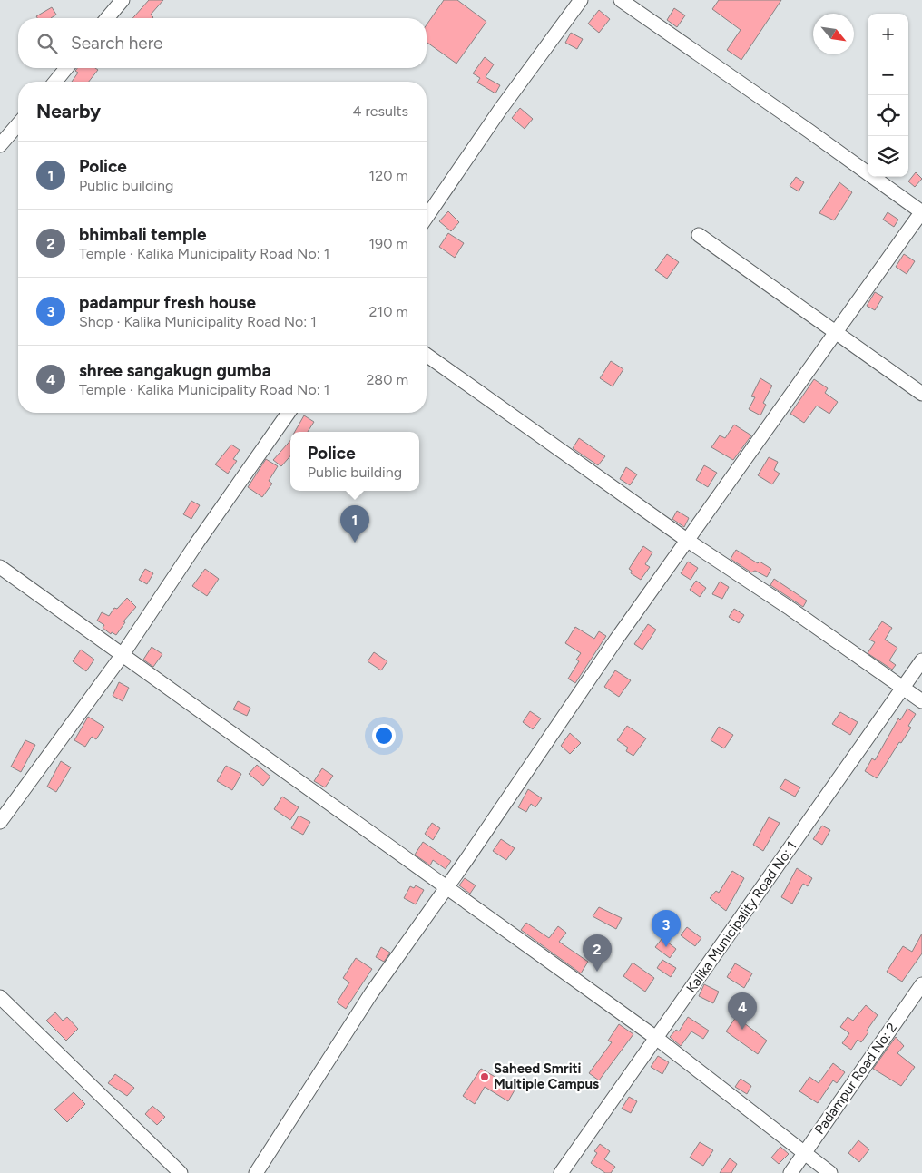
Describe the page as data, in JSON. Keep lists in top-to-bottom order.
{
  "streets": {
    "street": ["Kalika Municipality Road No: 1", "Padampur Road No: 2"]
  },
  "places": ["Saheed Smriti Multiple Campus"],
  "north": "bottom right",
  "page": {
    "map_buttons": ["+", "−"],
    "search": "Search here",
    "heading": ["Nearby", "4 results"],
    "list": [
      {
        "mark": "1",
        "name": "Police",
        "note": "Public building",
        "value": "120 m"
      },
      {
        "mark": "2",
        "name": "bhimbali temple",
        "note": "Temple · Kalika Municipality Road No: 1",
        "value": "190 m"
      },
      {
        "mark": "3",
        "name": "padampur fresh house",
        "note": "Shop · Kalika Municipality Road No: 1",
        "value": "210 m"
      },
      {
        "mark": "4",
        "name": "shree sangakugn gumba",
        "note": "Temple · Kalika Municipality Road No: 1",
        "value": "280 m"
      }
    ],
    "popup": ["Police", "Public building"],
    "pins": [
      "1",
      "3",
      "2",
      "4"
    ]
  }
}
